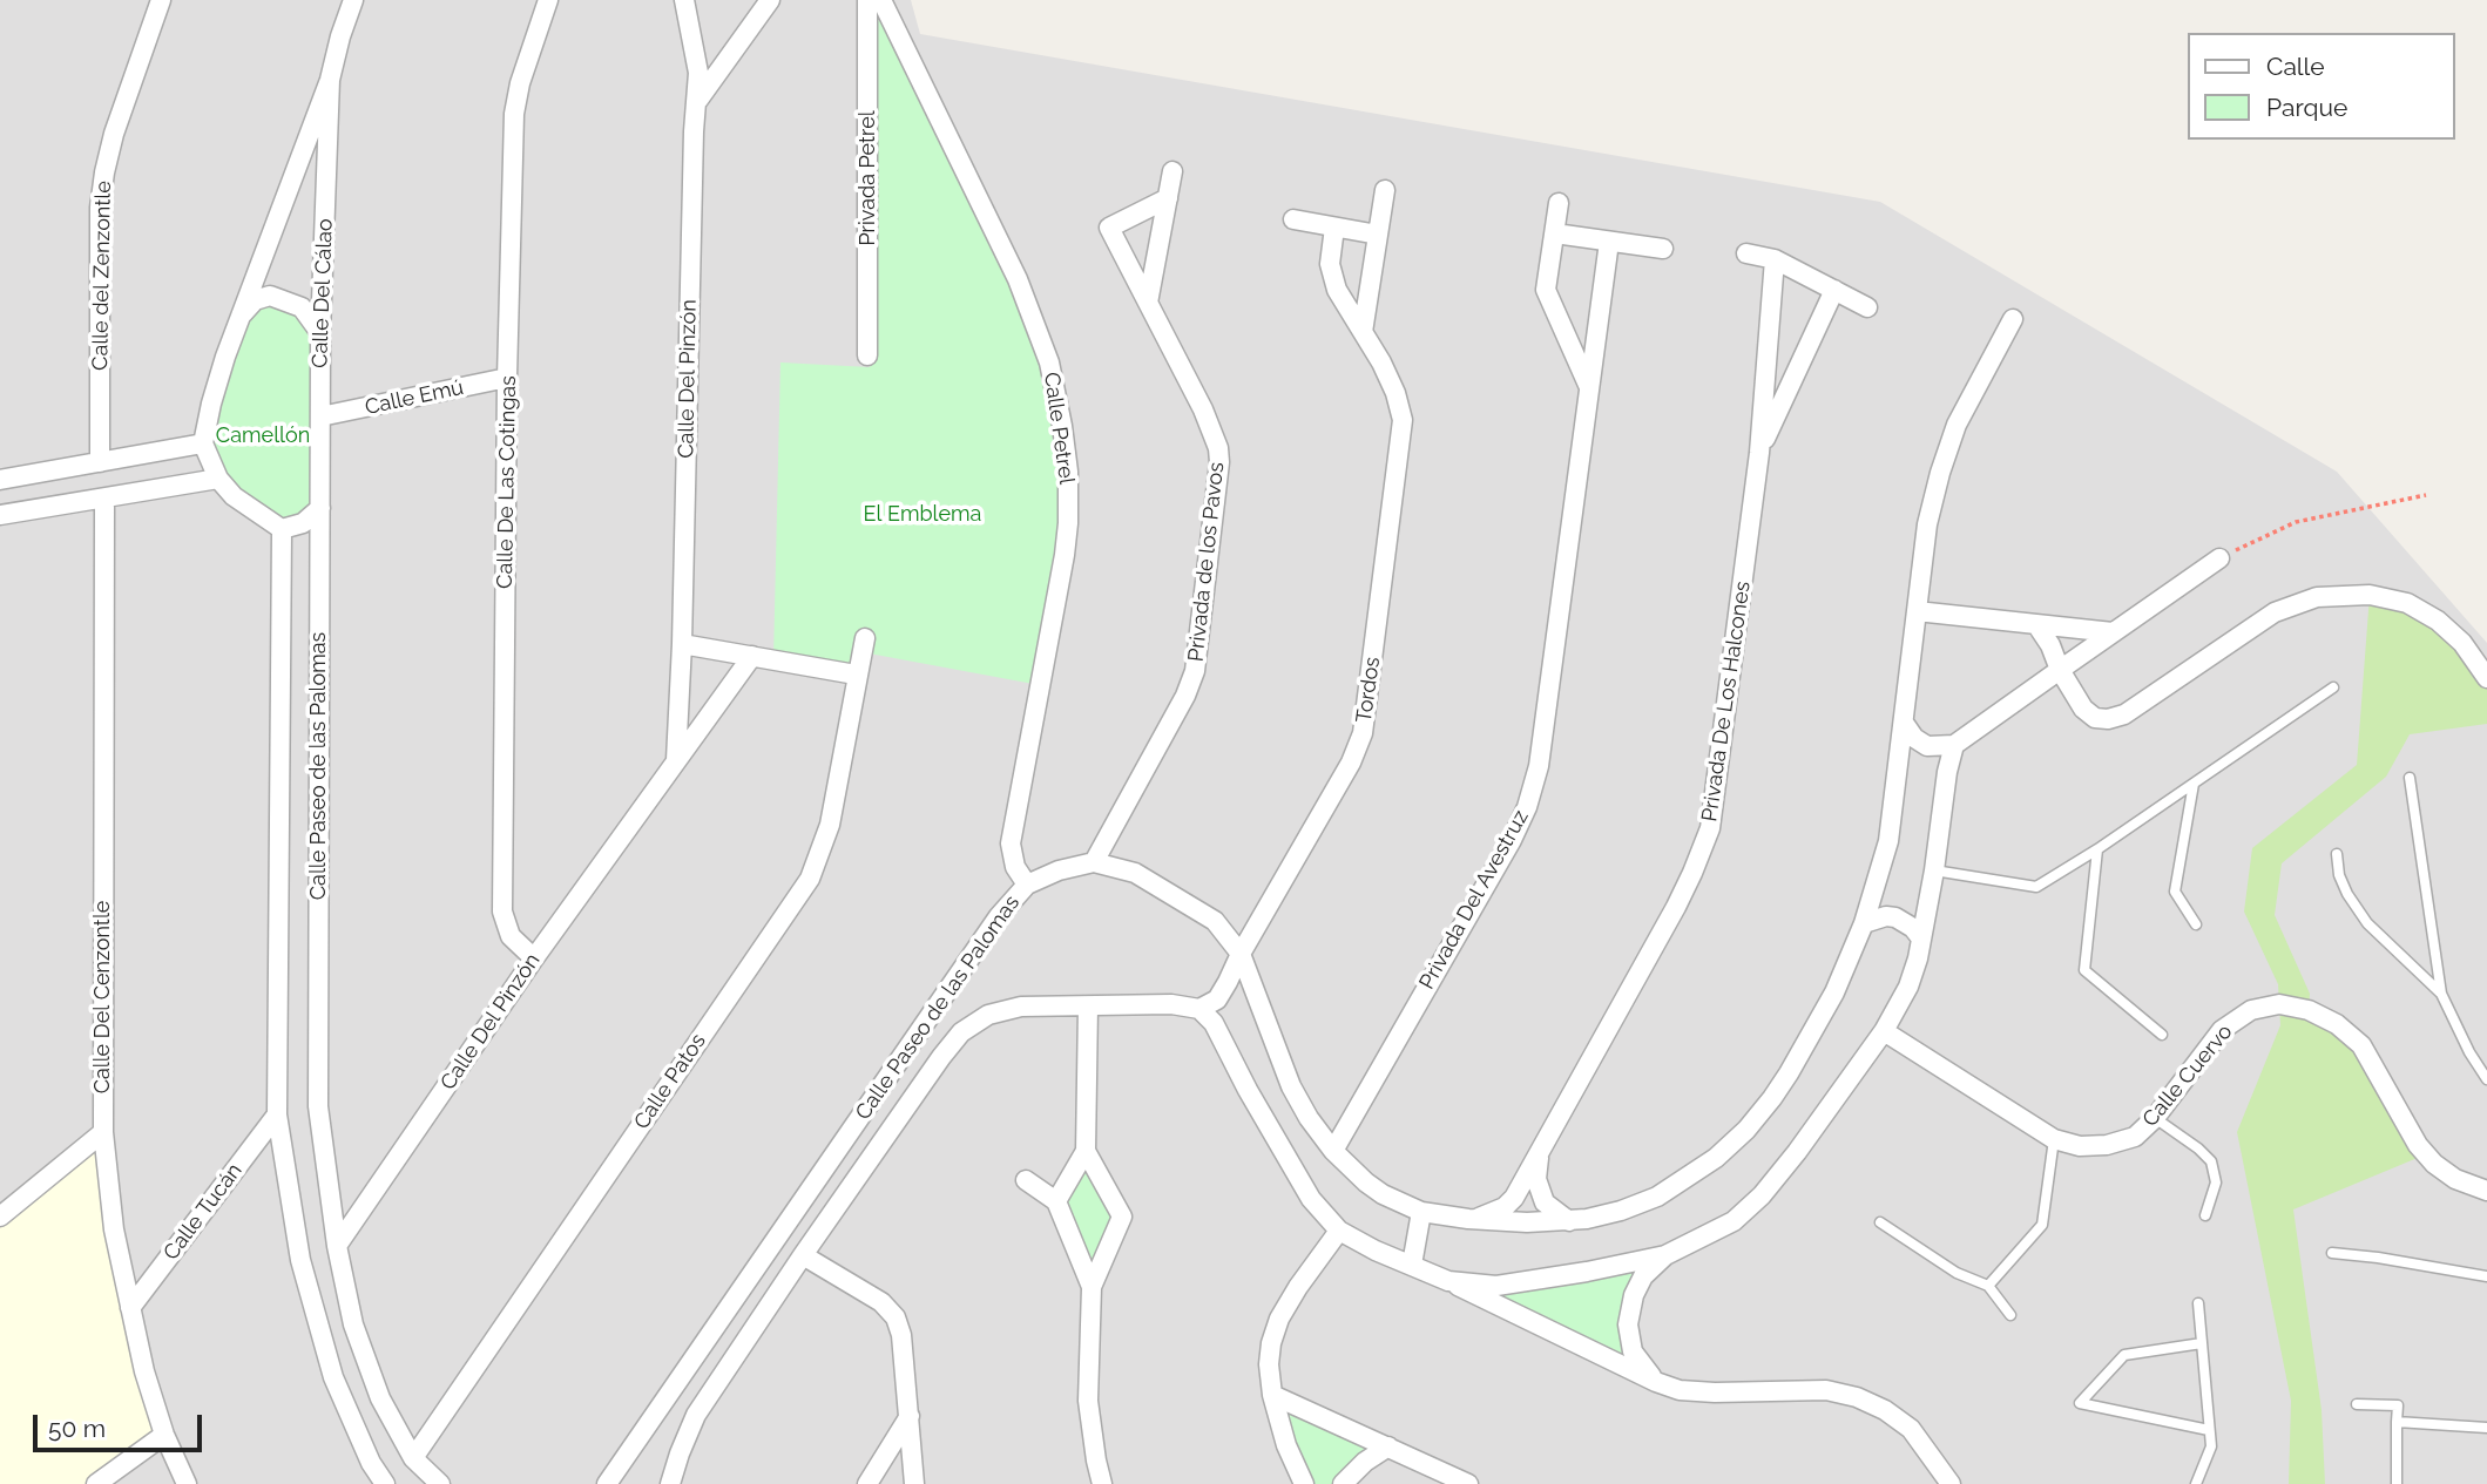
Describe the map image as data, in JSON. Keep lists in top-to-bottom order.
{
  "streets": {
    "street": [
      "Privada Petrel",
      "Calle del Zenzontle",
      "Calle Del Cálao",
      "Calle Del Pinzón",
      "Calle Emú",
      "Calle Petrel",
      "Calle De Las Cotingas",
      "Privada de los Pavos",
      "Tordos",
      "Privada De Los Halcones",
      "Calle Paseo de las Palomas",
      "Privada Del Avestruz",
      "Calle Del Cenzontle",
      "Calle Cuervo",
      "Calle Patos",
      "Calle Tucán"
    ]
  },
  "crossings": [
    ["Calle Del Cálao", "Calle Emú"],
    ["Calle Del Cálao", "Calle Paseo de las Palomas"],
    ["Calle Del Pinzón", "Calle De Las Cotingas"],
    ["Calle Del Pinzón", "Calle Paseo de las Palomas"],
    ["Calle Emú", "Calle De Las Cotingas"],
    ["Calle Petrel", "Calle Paseo de las Palomas"],
    ["Privada de los Pavos", "Calle Paseo de las Palomas"],
    ["Tordos", "Calle Paseo de las Palomas"],
    ["Privada De Los Halcones", "Calle Paseo de las Palomas"],
    ["Calle Paseo de las Palomas", "Privada Del Avestruz"],
    ["Calle Paseo de las Palomas", "Calle Patos"],
    ["Calle Paseo de las Palomas", "Calle Tucán"],
    ["Calle Del Cenzontle", "Calle Tucán"]
  ],
  "parks": ["Camellón", "El Emblema"],
  "legend": ["Calle", "Parque"],
  "scale_bar": "50 m"
}
